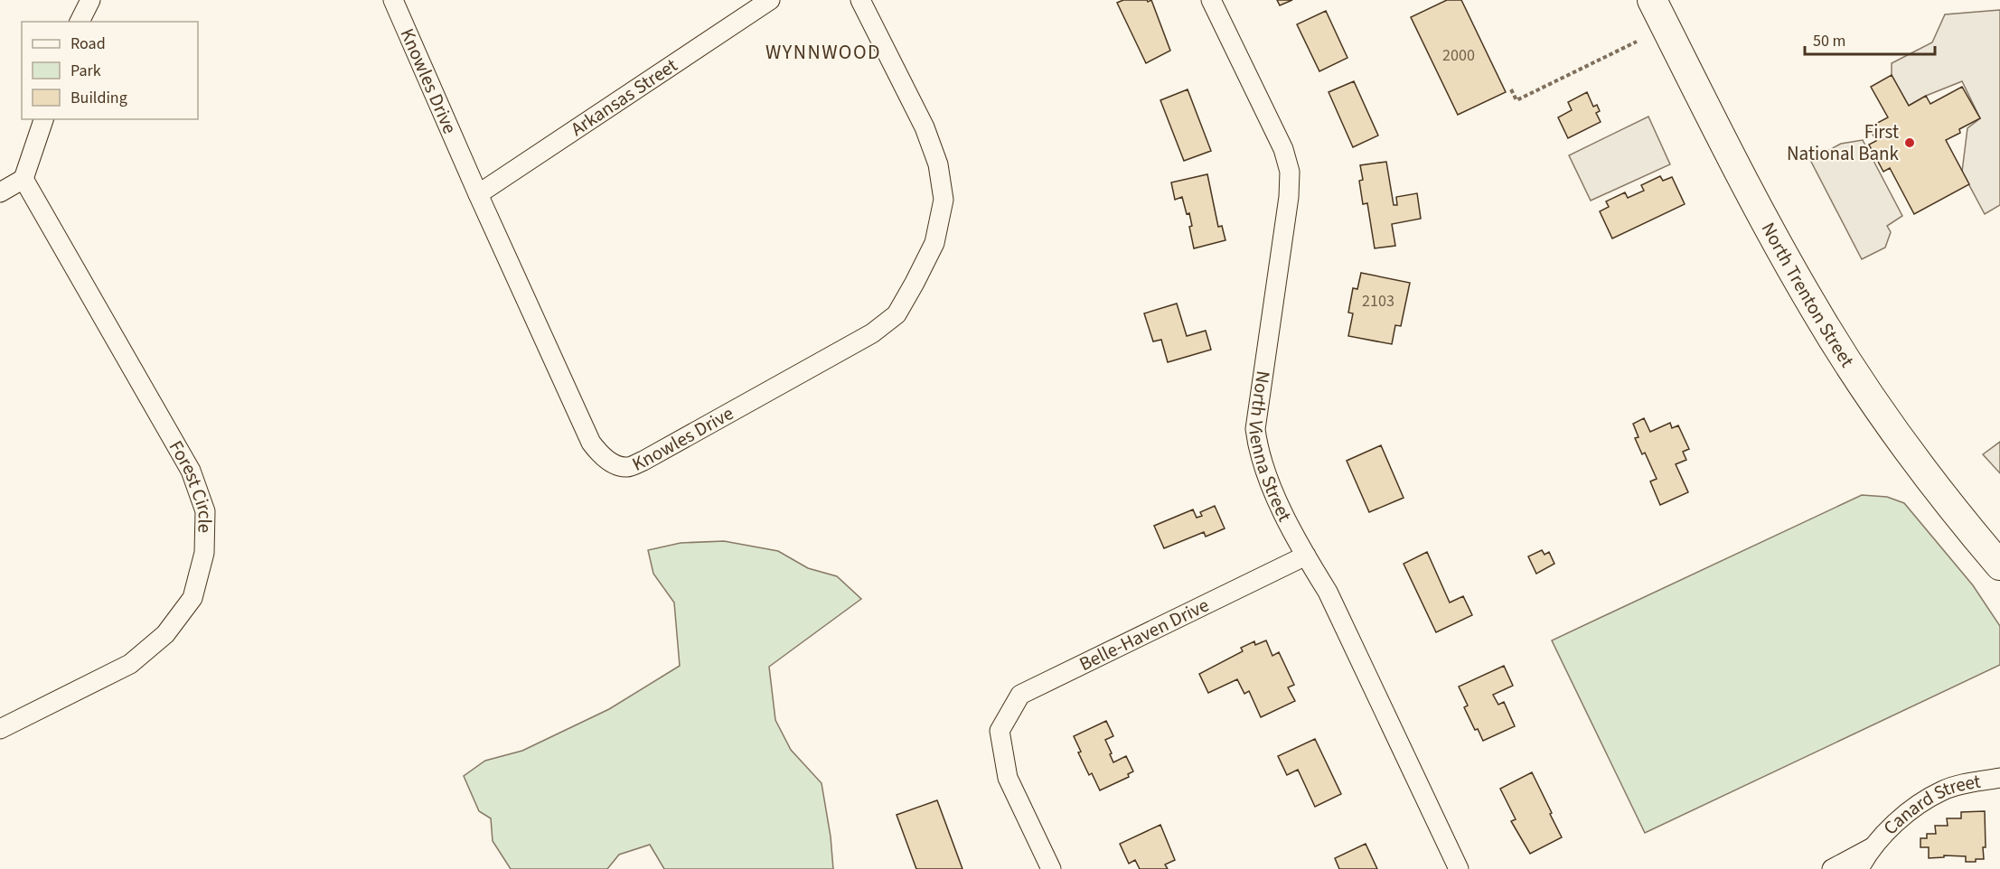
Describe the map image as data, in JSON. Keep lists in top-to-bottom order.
{
  "streets": {
    "highway": ["North Trenton Street"],
    "street": [
      "Knowles Drive",
      "Arkansas Street",
      "North Vienna Street",
      "Forest Circle",
      "Belle-Haven Drive",
      "Canard Street"
    ]
  },
  "crossings": [
    ["Knowles Drive", "Arkansas Street"],
    ["North Vienna Street", "Belle-Haven Drive"]
  ],
  "districts": ["WYNNWOOD"],
  "places": ["First National Bank"],
  "house_numbers": ["2000", "2103"],
  "legend": ["Road", "Park", "Building"],
  "scale_bar": "50 m"
}
